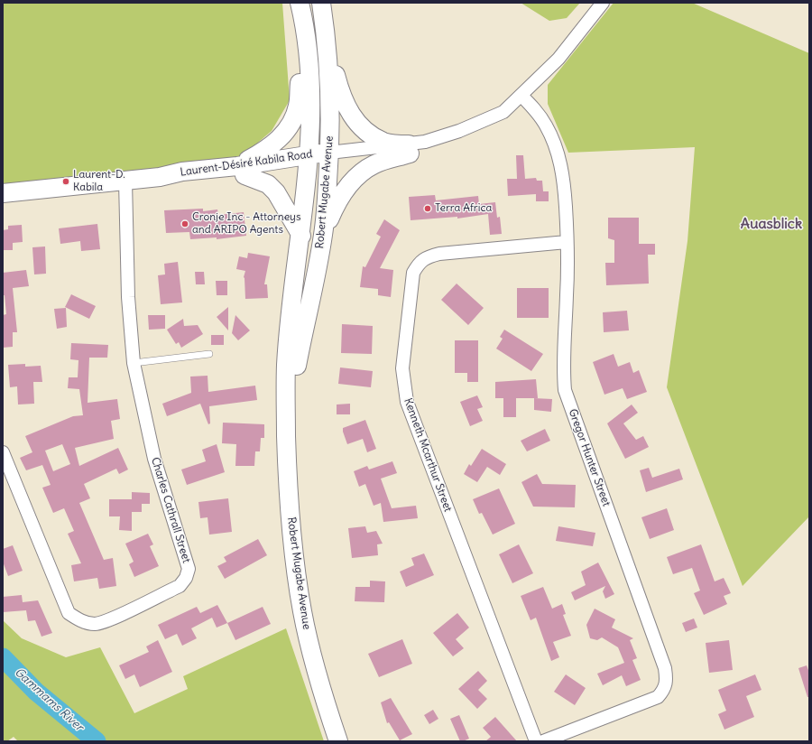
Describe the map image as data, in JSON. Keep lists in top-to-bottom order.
{
  "streets": {
    "main road": ["Laurent-Désiré Kabila Road", "Robert Mugabe Avenue"],
    "street": ["Kenneth Mcarthur Street", "Gregor Hunter Street", "Charles Cathrall Street"]
  },
  "crossings": [
    ["Laurent-Désiré Kabila Road", "Robert Mugabe Avenue"],
    ["Laurent-Désiré Kabila Road", "Gregor Hunter Street"],
    ["Laurent-Désiré Kabila Road", "Charles Cathrall Street"],
    ["Kenneth Mcarthur Street", "Gregor Hunter Street"]
  ],
  "districts": ["Auasblick"],
  "water": ["Gammams River"],
  "places": ["Laurent-D. Kabila", "Terra Africa", "Cronje Inc - Attorneys and ARIPO Agents"]
}
